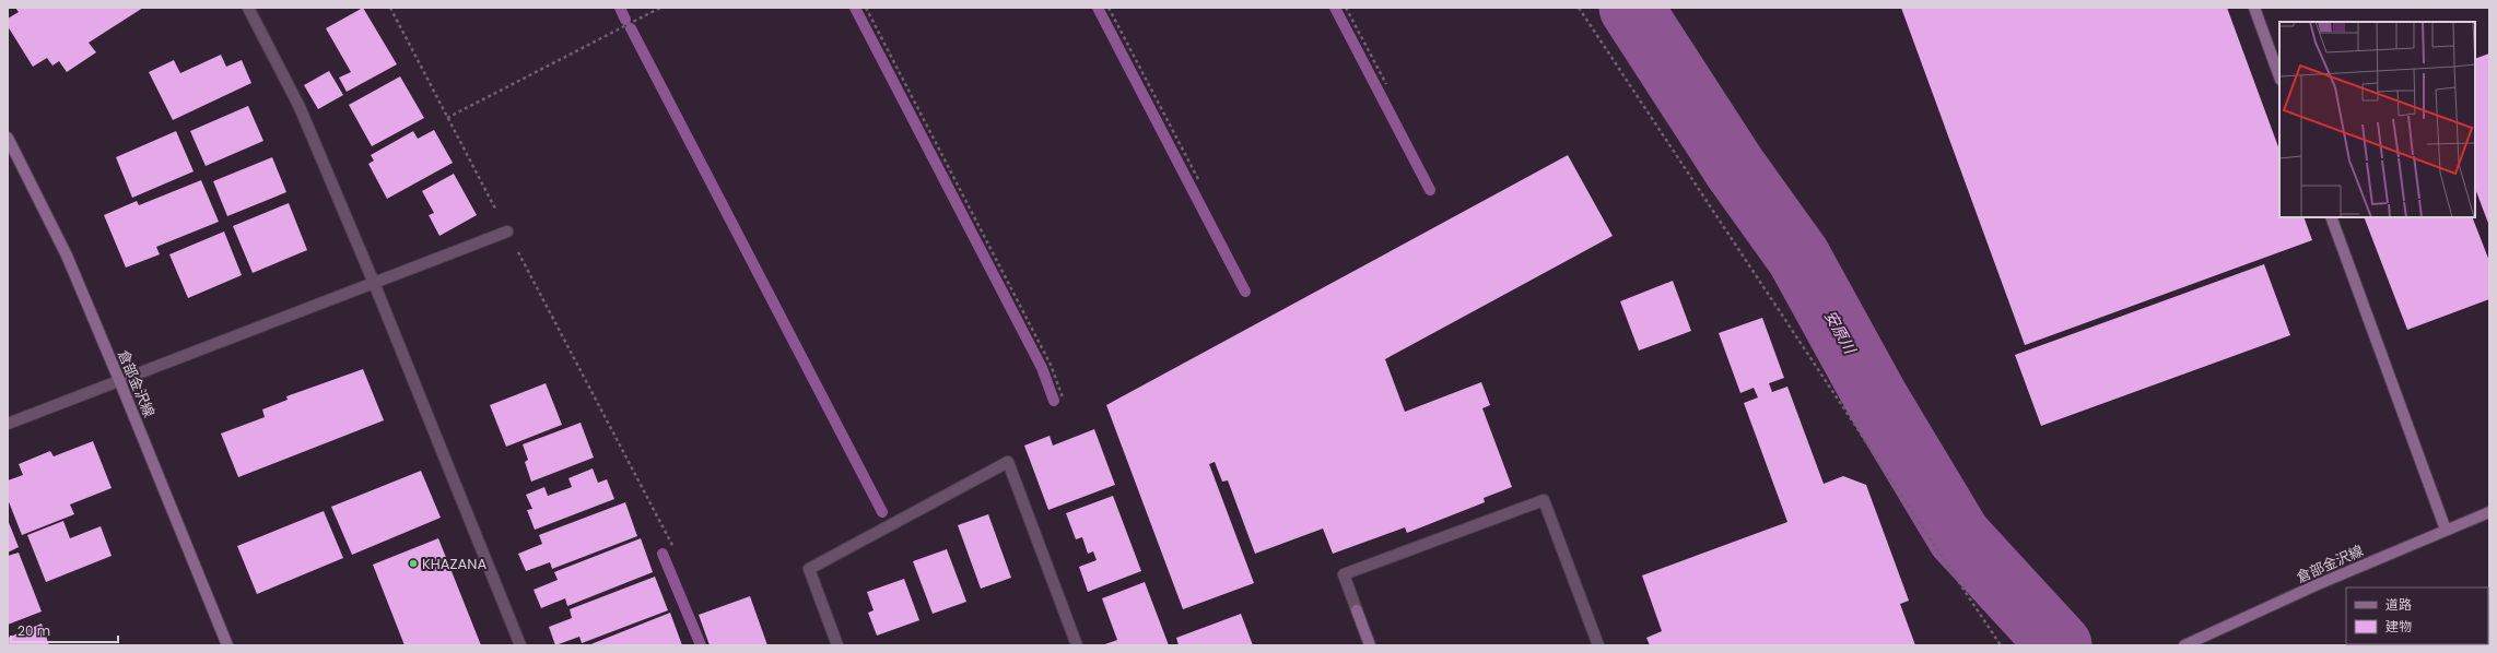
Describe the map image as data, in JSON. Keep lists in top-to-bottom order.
{
  "streets": {
    "main road": ["倉部金沢線"]
  },
  "water": ["安原川"],
  "places": ["KHAZANA"],
  "legend": ["道路", "建物"],
  "scale_bar": "20 m"
}
